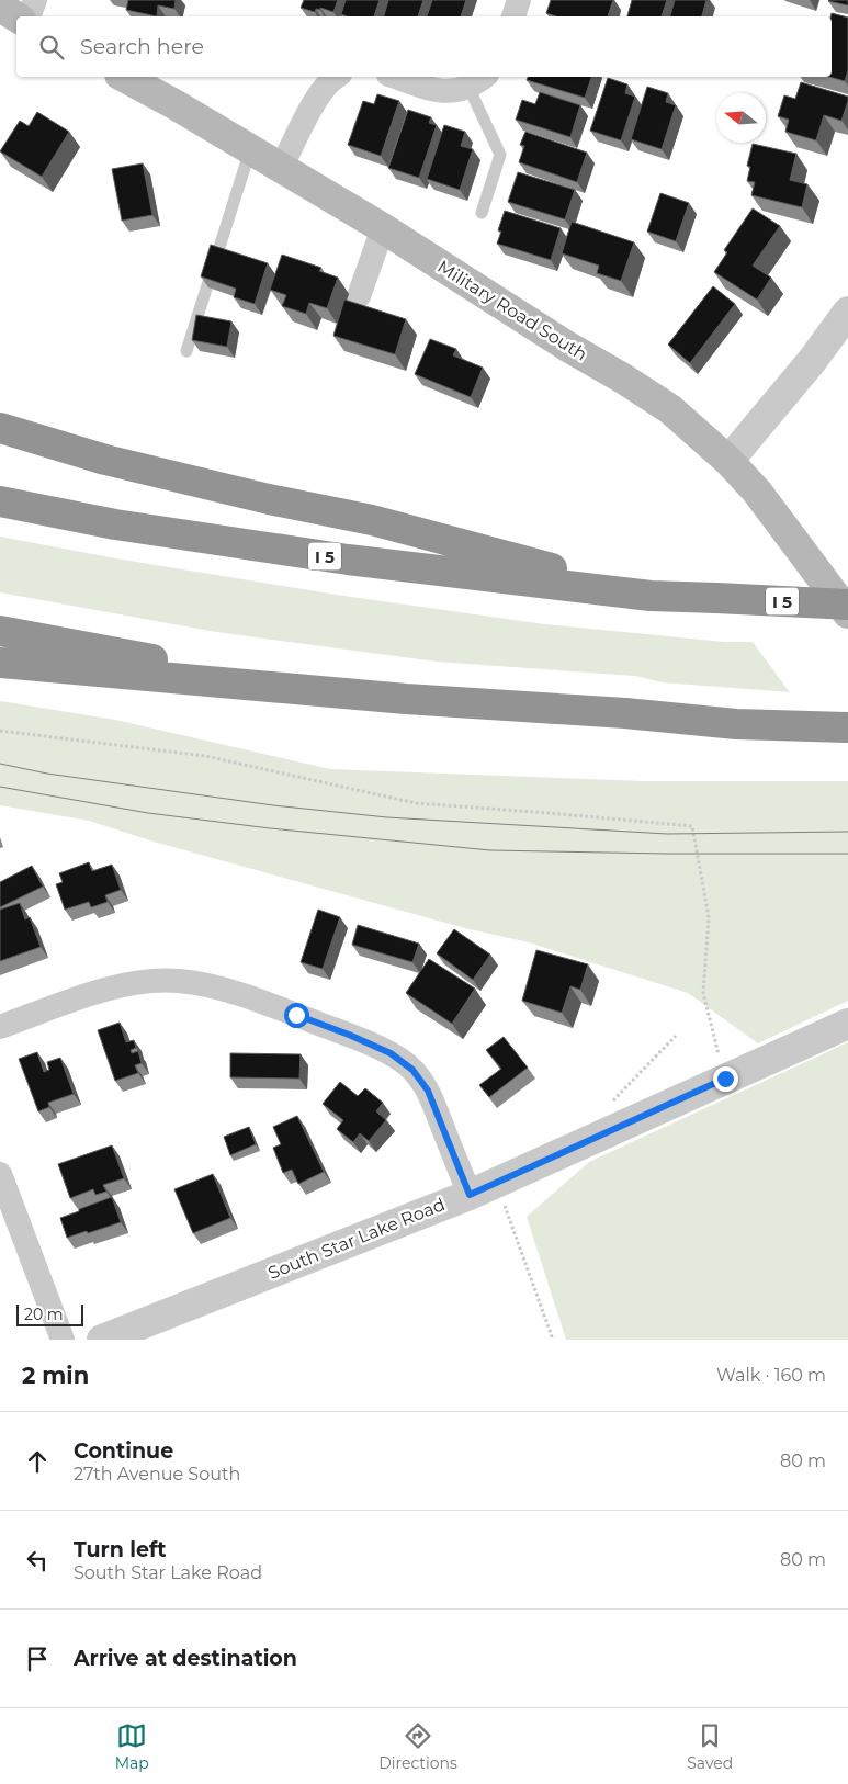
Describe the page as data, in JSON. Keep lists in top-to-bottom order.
{
  "streets": {
    "highway": ["I 5"],
    "main road": ["Military Road South"],
    "street": ["South Star Lake Road"]
  },
  "scale_bar": "20 m",
  "north": "left",
  "page": {
    "search": "Search here",
    "scale": "20 m",
    "heading": ["2 min", "Walk · 160 m"],
    "list": [
      ["Continue", "27th Avenue South", "80 m"],
      ["Turn left", "South Star Lake Road", "80 m"],
      "Arrive at destination"
    ],
    "nav": ["Map", "Directions", "Saved"]
  }
}
